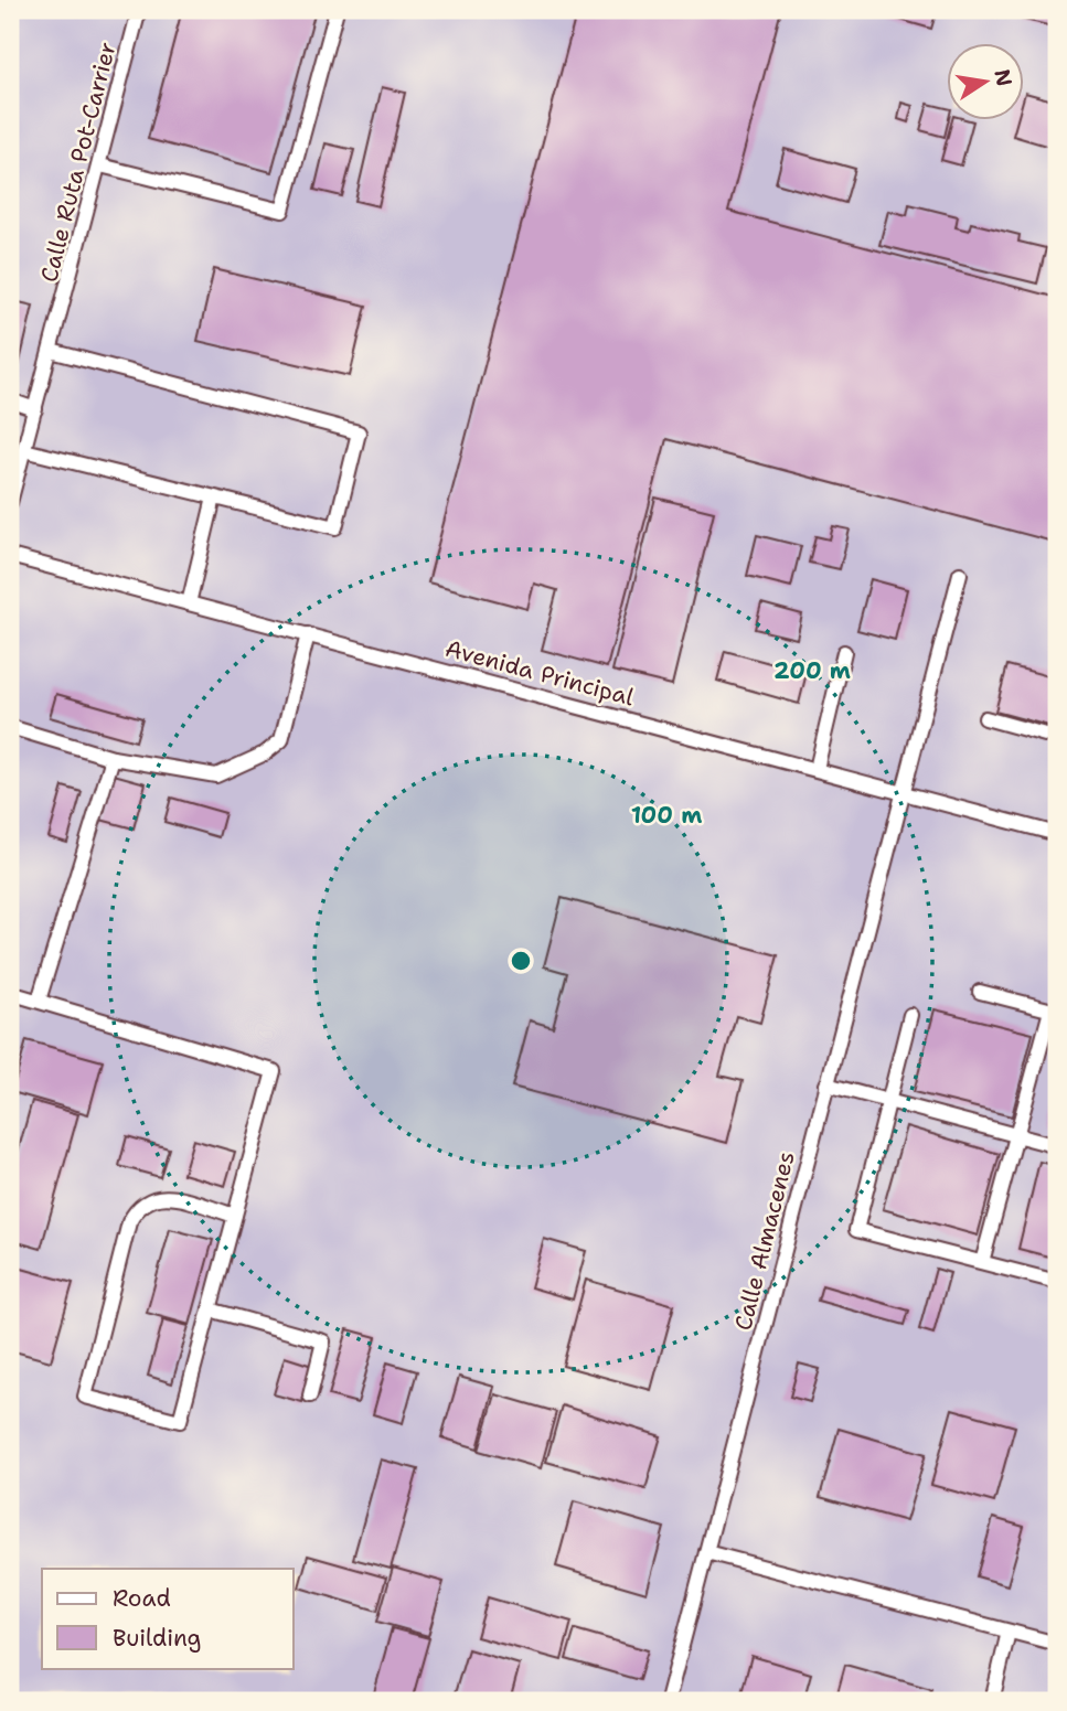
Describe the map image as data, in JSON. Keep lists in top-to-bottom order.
{
  "streets": {
    "street": ["Calle Ruta Pot-Carrier", "Avenida Principal", "Calle Almacenes"]
  },
  "crossings": [
    ["Avenida Principal", "Calle Almacenes"]
  ],
  "legend": ["Road", "Building"],
  "north": "right",
  "rings": ["200 m", "100 m"]
}
